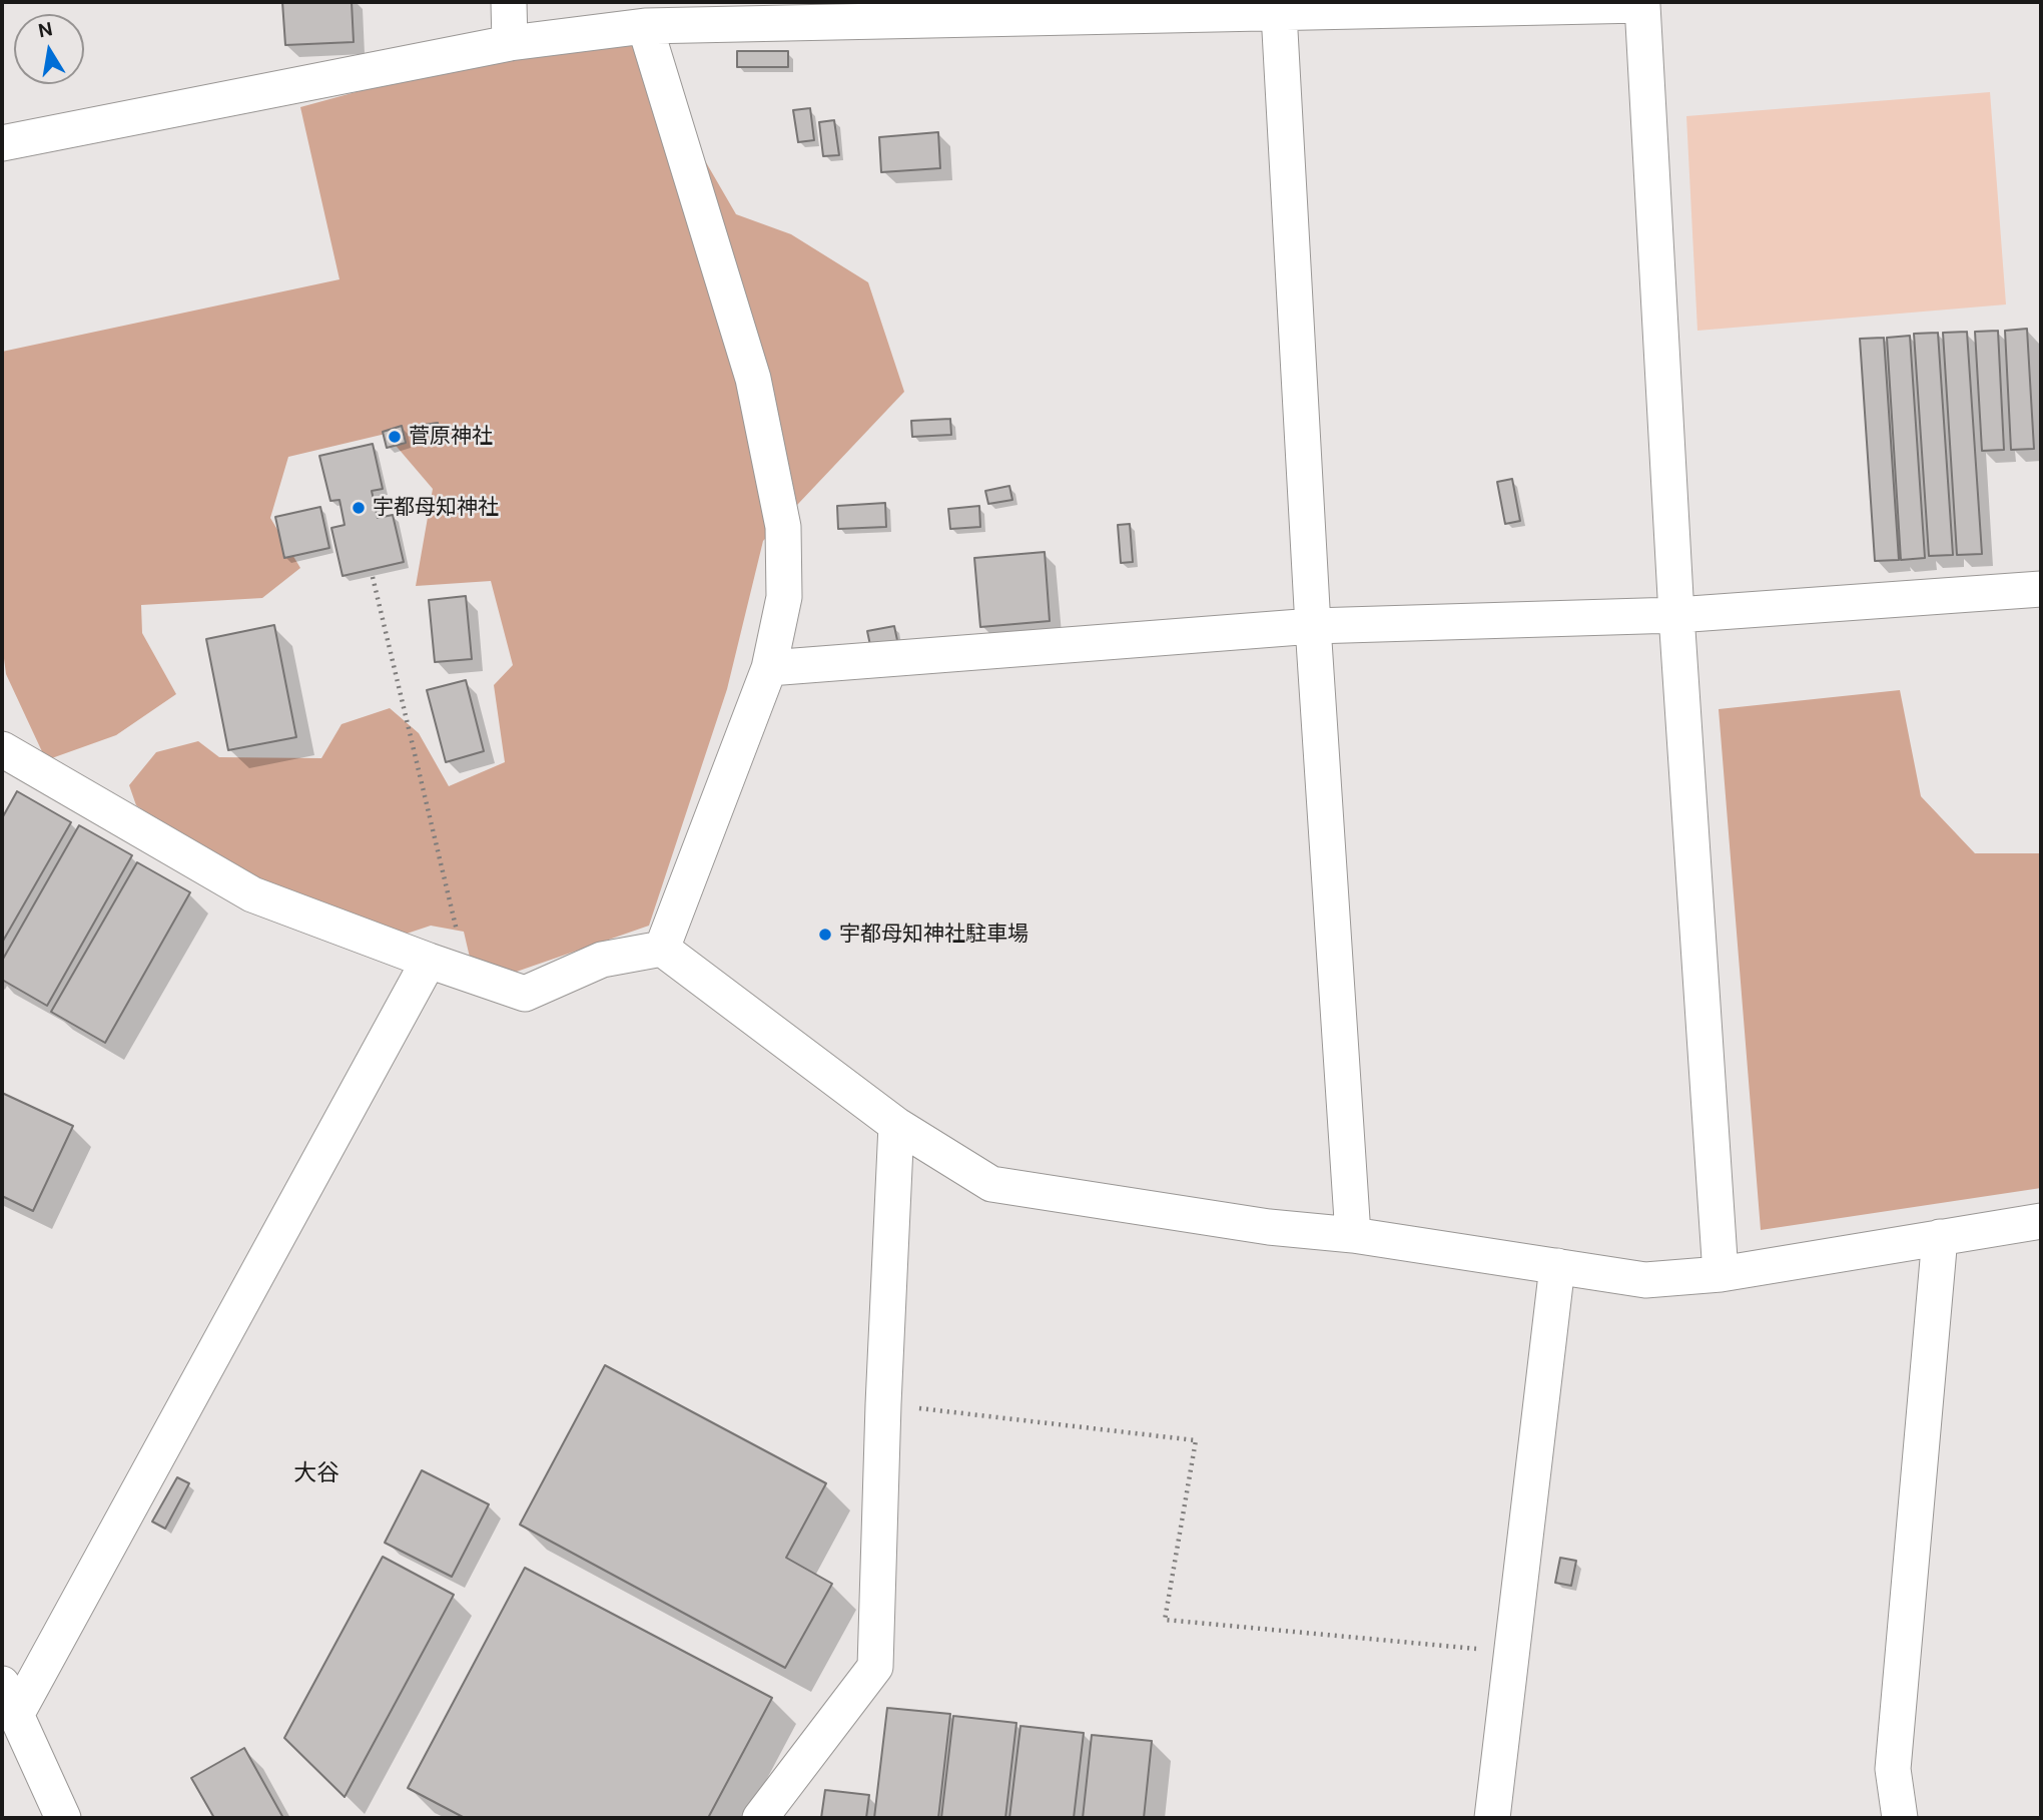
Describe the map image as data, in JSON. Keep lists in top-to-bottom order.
{
  "districts": ["大谷"],
  "places": ["菅原神社", "宇都母知神社", "宇都母知神社駐車場"],
  "north": "top"
}
